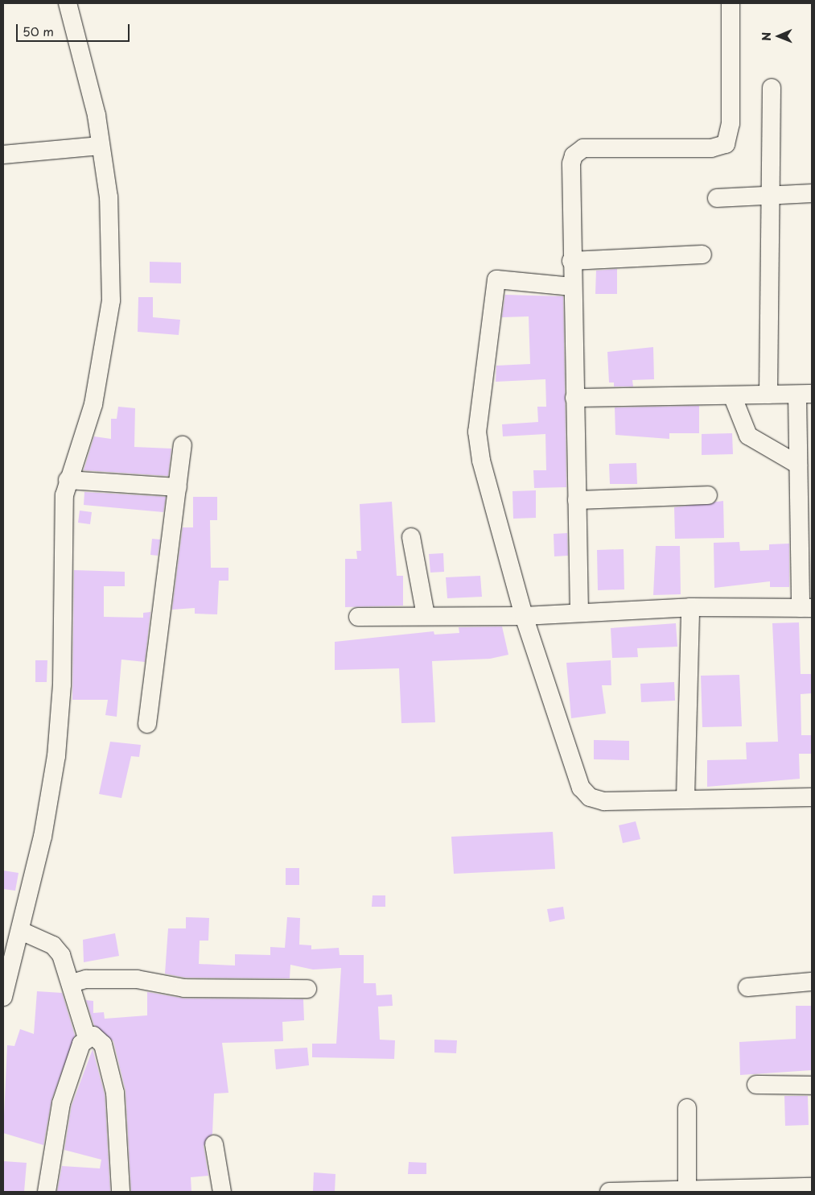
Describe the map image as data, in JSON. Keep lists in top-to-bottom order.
{
  "scale_bar": "50 m",
  "north": "left"
}
